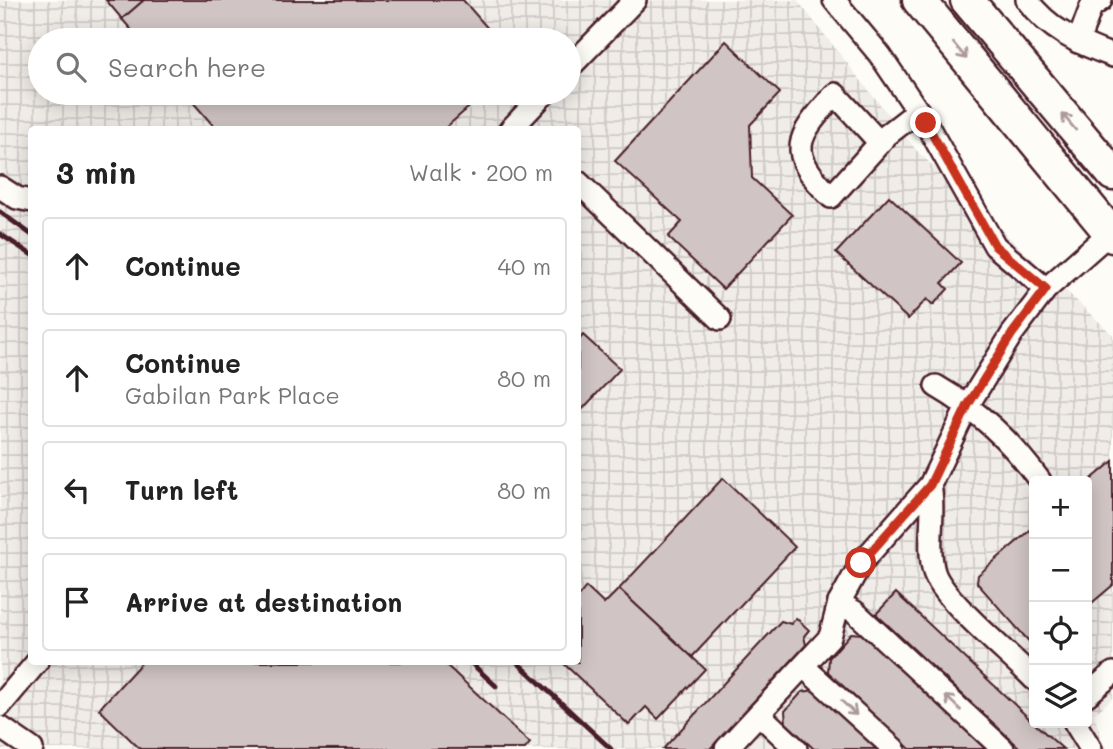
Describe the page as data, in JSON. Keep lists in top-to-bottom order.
{
  "page": {
    "search": "Search here",
    "heading": ["3 min", "Walk · 200 m"],
    "list": [
      ["Continue", "40 m"],
      ["Continue", "Gabilan Park Place", "80 m"],
      ["Turn left", "80 m"],
      "Arrive at destination"
    ],
    "map_buttons": ["+", "−"]
  }
}
